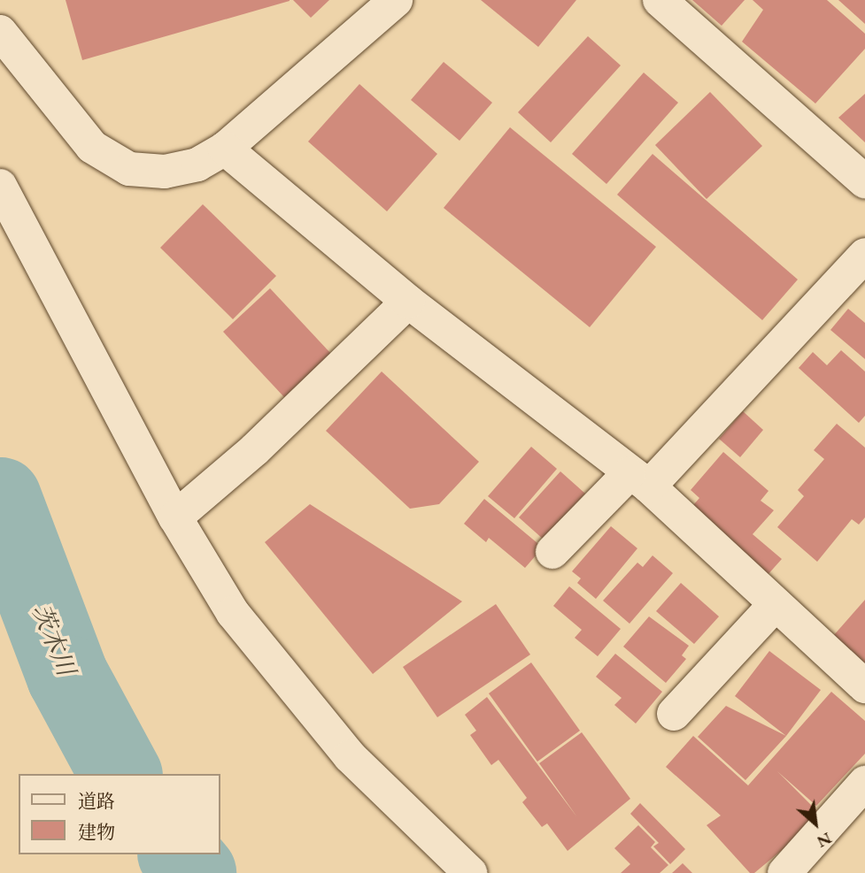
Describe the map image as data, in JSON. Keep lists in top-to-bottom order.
{
  "water": ["茨木川"],
  "legend": ["道路", "建物"],
  "north": "bottom right"
}
